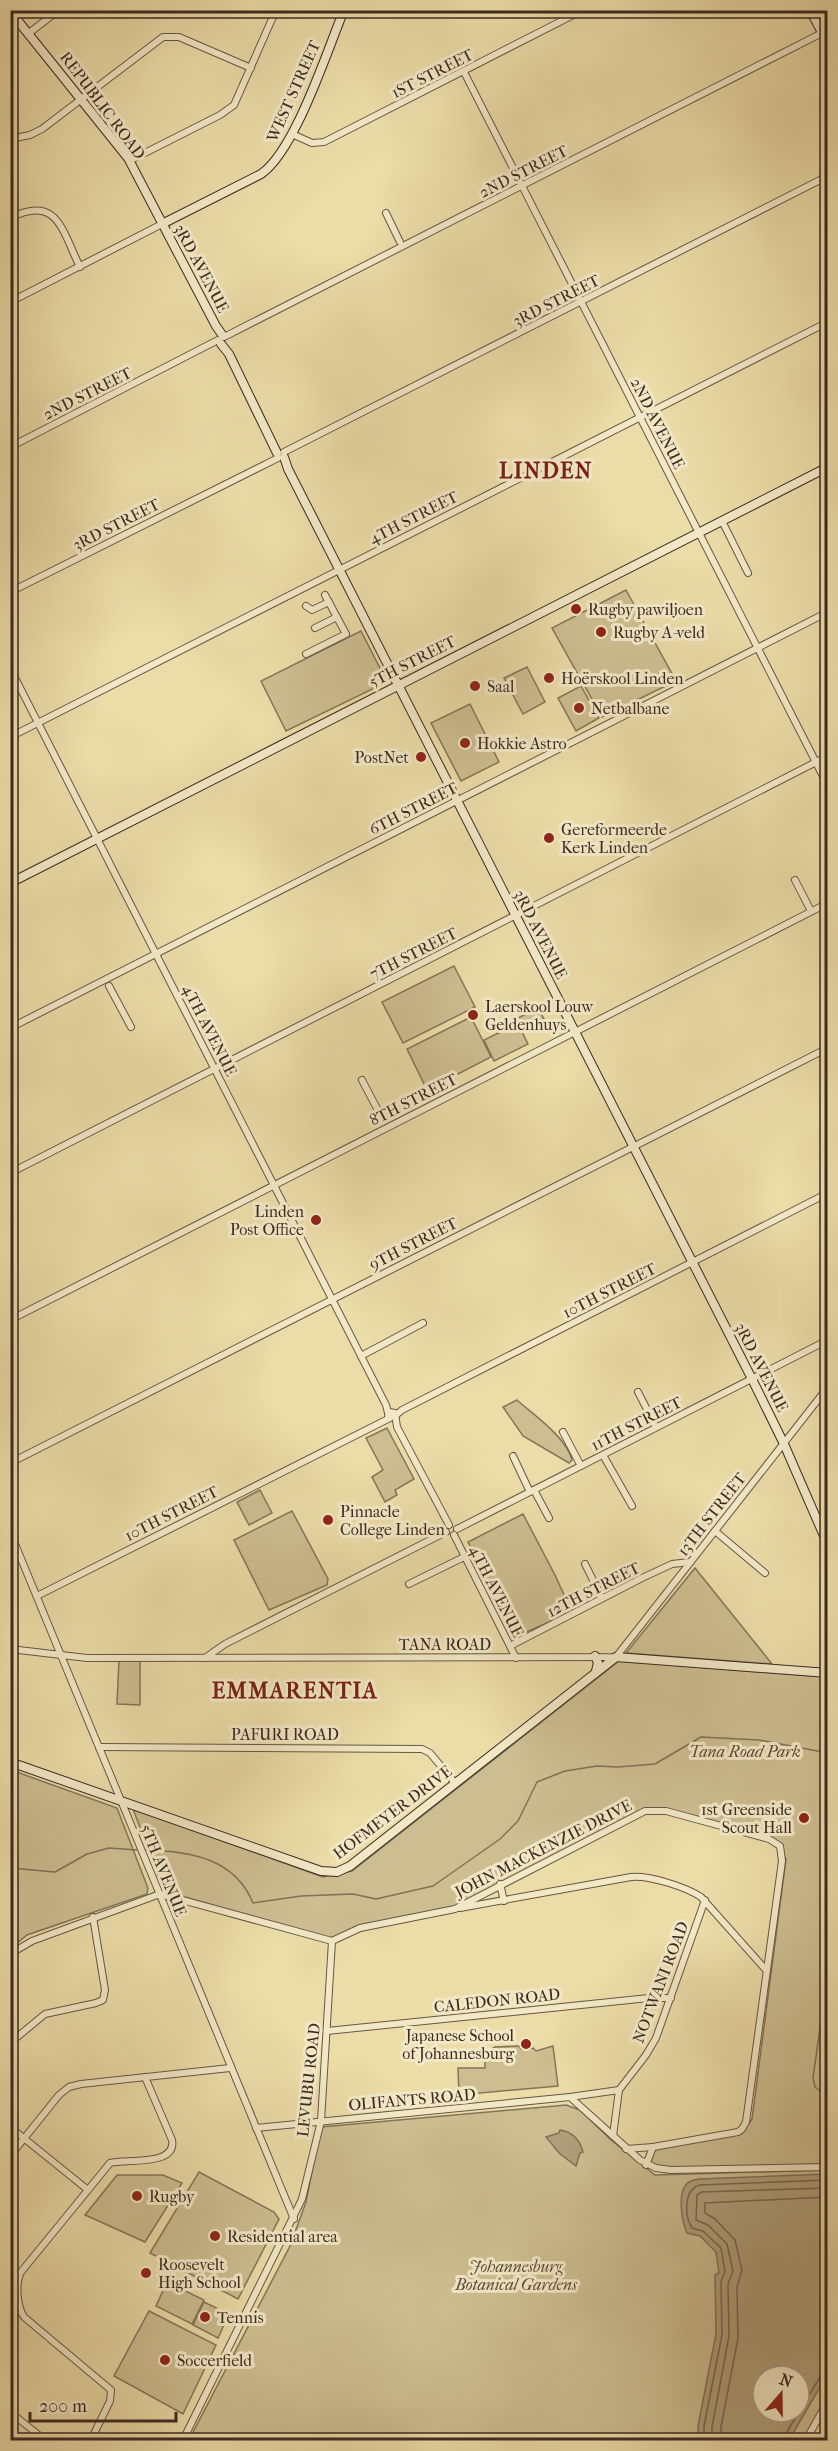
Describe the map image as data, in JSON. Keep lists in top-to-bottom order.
{
  "streets": {
    "main road": [
      "WEST STREET",
      "REPUBLIC ROAD",
      "3RD AVENUE",
      "5TH STREET",
      "TANA ROAD",
      "HOFMEYER DRIVE"
    ],
    "street": [
      "1ST STREET",
      "2ND STREET",
      "3RD STREET",
      "2ND AVENUE",
      "4TH STREET",
      "6TH STREET",
      "7TH STREET",
      "4TH AVENUE",
      "8TH STREET",
      "9TH STREET",
      "10TH STREET",
      "11TH STREET",
      "13TH STREET",
      "12TH STREET",
      "PAFURI ROAD",
      "JOHN MACKENZIE DRIVE",
      "5TH AVENUE",
      "NOTWANI ROAD",
      "CALEDON ROAD",
      "LEVUBU ROAD",
      "OLIFANTS ROAD"
    ]
  },
  "crossings": [
    ["1ST STREET", "WEST STREET"],
    ["1ST STREET", "2ND AVENUE"],
    ["WEST STREET", "REPUBLIC ROAD"],
    ["WEST STREET", "3RD AVENUE"],
    ["REPUBLIC ROAD", "3RD AVENUE"],
    ["2ND STREET", "3RD AVENUE"],
    ["2ND STREET", "2ND AVENUE"],
    ["3RD AVENUE", "3RD STREET"],
    ["3RD AVENUE", "4TH STREET"],
    ["3RD AVENUE", "5TH STREET"],
    ["3RD AVENUE", "6TH STREET"],
    ["3RD AVENUE", "7TH STREET"],
    ["3RD AVENUE", "8TH STREET"],
    ["3RD AVENUE", "9TH STREET"],
    ["3RD AVENUE", "10TH STREET"],
    ["3RD AVENUE", "11TH STREET"],
    ["3RD AVENUE", "13TH STREET"],
    ["3RD STREET", "2ND AVENUE"],
    ["2ND AVENUE", "4TH STREET"],
    ["2ND AVENUE", "5TH STREET"],
    ["2ND AVENUE", "6TH STREET"],
    ["2ND AVENUE", "7TH STREET"],
    ["4TH STREET", "4TH AVENUE"],
    ["5TH STREET", "4TH AVENUE"],
    ["6TH STREET", "4TH AVENUE"],
    ["7TH STREET", "4TH AVENUE"],
    ["4TH AVENUE", "8TH STREET"],
    ["4TH AVENUE", "9TH STREET"],
    ["4TH AVENUE", "10TH STREET"],
    ["4TH AVENUE", "11TH STREET"],
    ["4TH AVENUE", "12TH STREET"],
    ["4TH AVENUE", "TANA ROAD"],
    ["10TH STREET", "5TH AVENUE"],
    ["13TH STREET", "12TH STREET"],
    ["13TH STREET", "TANA ROAD"],
    ["13TH STREET", "HOFMEYER DRIVE"],
    ["TANA ROAD", "HOFMEYER DRIVE"],
    ["TANA ROAD", "5TH AVENUE"],
    ["PAFURI ROAD", "HOFMEYER DRIVE"],
    ["PAFURI ROAD", "5TH AVENUE"],
    ["HOFMEYER DRIVE", "5TH AVENUE"],
    ["JOHN MACKENZIE DRIVE", "LEVUBU ROAD"],
    ["5TH AVENUE", "LEVUBU ROAD"],
    ["5TH AVENUE", "OLIFANTS ROAD"],
    ["NOTWANI ROAD", "CALEDON ROAD"],
    ["NOTWANI ROAD", "OLIFANTS ROAD"],
    ["CALEDON ROAD", "LEVUBU ROAD"],
    ["LEVUBU ROAD", "OLIFANTS ROAD"]
  ],
  "districts": ["LINDEN", "EMMARENTIA"],
  "parks": ["Tana Road Park", "Johannesburg Botanical Gardens"],
  "places": [
    "Rugby pawiljoen",
    "Rugby A-veld",
    "Hoërskool Linden",
    "Saal",
    "Netbalbane",
    "Hokkie Astro",
    "PostNet",
    "Gereformeerde Kerk Linden",
    "Laerskool Louw Geldenhuys",
    "Linden Post Office",
    "Pinnacle College Linden",
    "1st Greenside Scout Hall",
    "Japanese School of Johannesburg",
    "Rugby",
    "Residential area",
    "Roosevelt High School",
    "Tennis",
    "Soccerfield"
  ],
  "scale_bar": "200 m",
  "north": "top"
}
